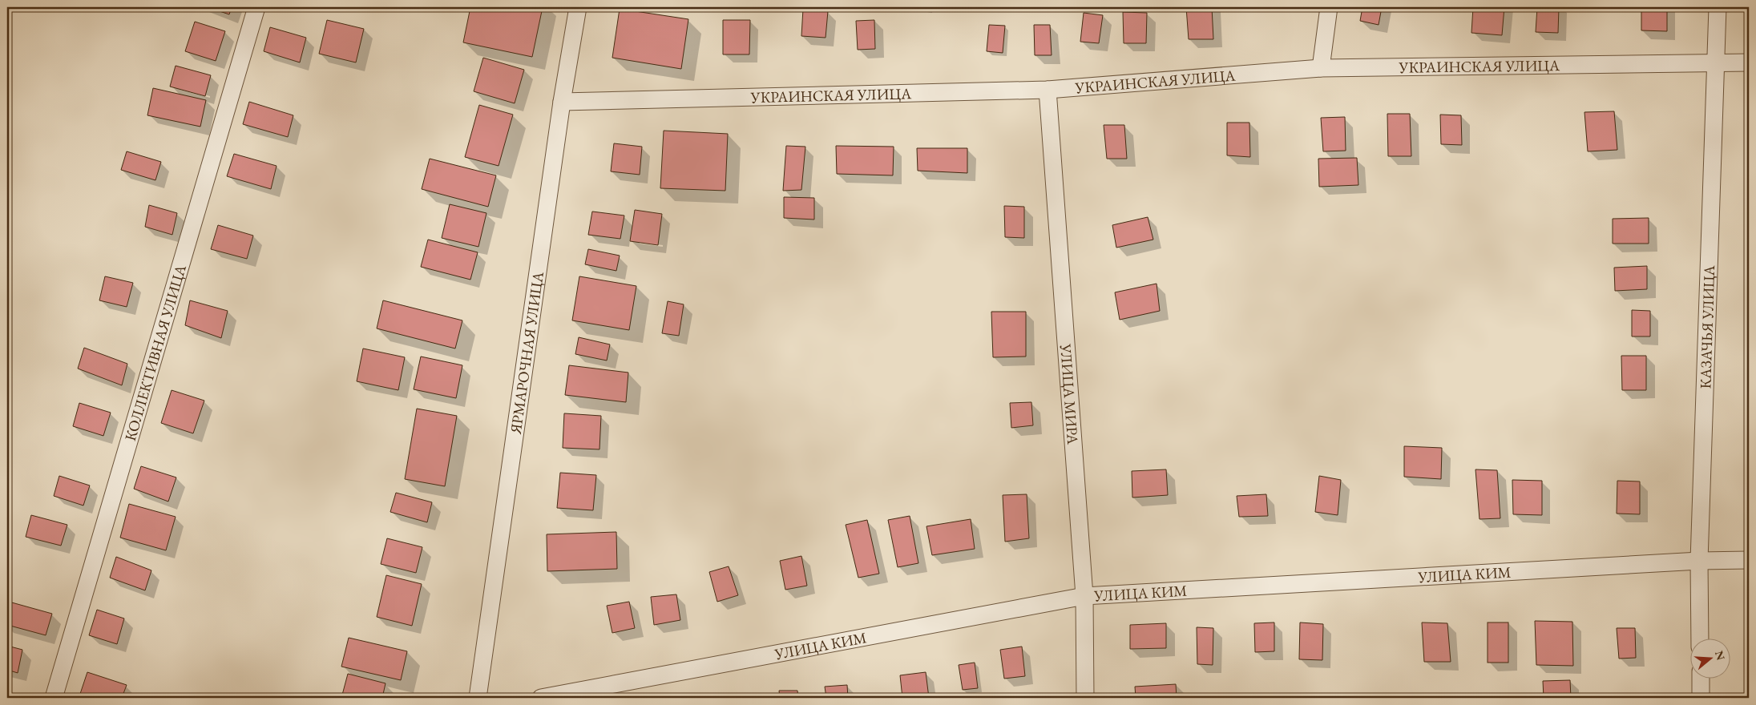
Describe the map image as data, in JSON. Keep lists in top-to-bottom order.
{
  "streets": {
    "street": [
      "УКРАИНСКАЯ УЛИЦА",
      "КАЗАЧЬЯ УЛИЦА",
      "КОЛЛЕКТИВНАЯ УЛИЦА",
      "ЯРМАРОЧНАЯ УЛИЦА",
      "УЛИЦА МИРА",
      "УЛИЦА КИМ"
    ]
  },
  "crossings": [
    ["УКРАИНСКАЯ УЛИЦА", "КАЗАЧЬЯ УЛИЦА"],
    ["УКРАИНСКАЯ УЛИЦА", "ЯРМАРОЧНАЯ УЛИЦА"],
    ["УКРАИНСКАЯ УЛИЦА", "УЛИЦА МИРА"],
    ["КАЗАЧЬЯ УЛИЦА", "УЛИЦА КИМ"],
    ["УЛИЦА МИРА", "УЛИЦА КИМ"]
  ],
  "north": "right"
}
